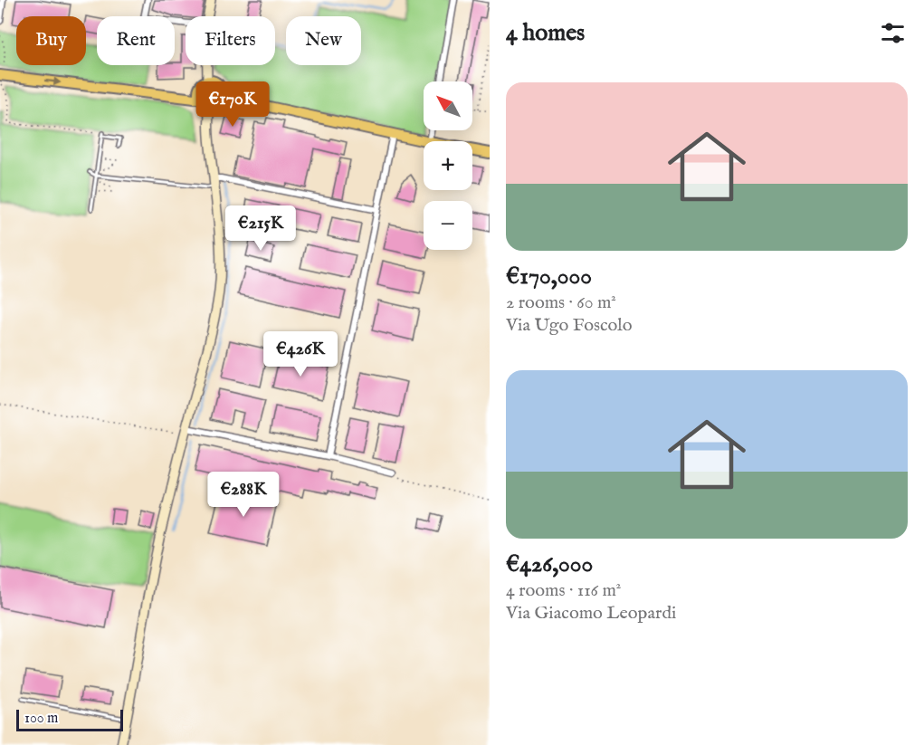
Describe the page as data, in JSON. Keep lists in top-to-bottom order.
{
  "scale_bar": "100 m",
  "north": "top left",
  "page": {
    "heading": "4 homes",
    "chip": [
      "Buy",
      "Rent",
      "Filters",
      "New"
    ],
    "list": [
      {
        "name": "€170,000",
        "note": "2 rooms · 60 m² · Via Ugo Foscolo"
      },
      {
        "name": "€426,000",
        "note": "4 rooms · 116 m² · Via Giacomo Leopardi"
      }
    ],
    "map_buttons": ["+", "−"],
    "price": [
      "€170K",
      "€215K",
      "€426K",
      "€288K"
    ],
    "scale": "100 m"
  }
}
